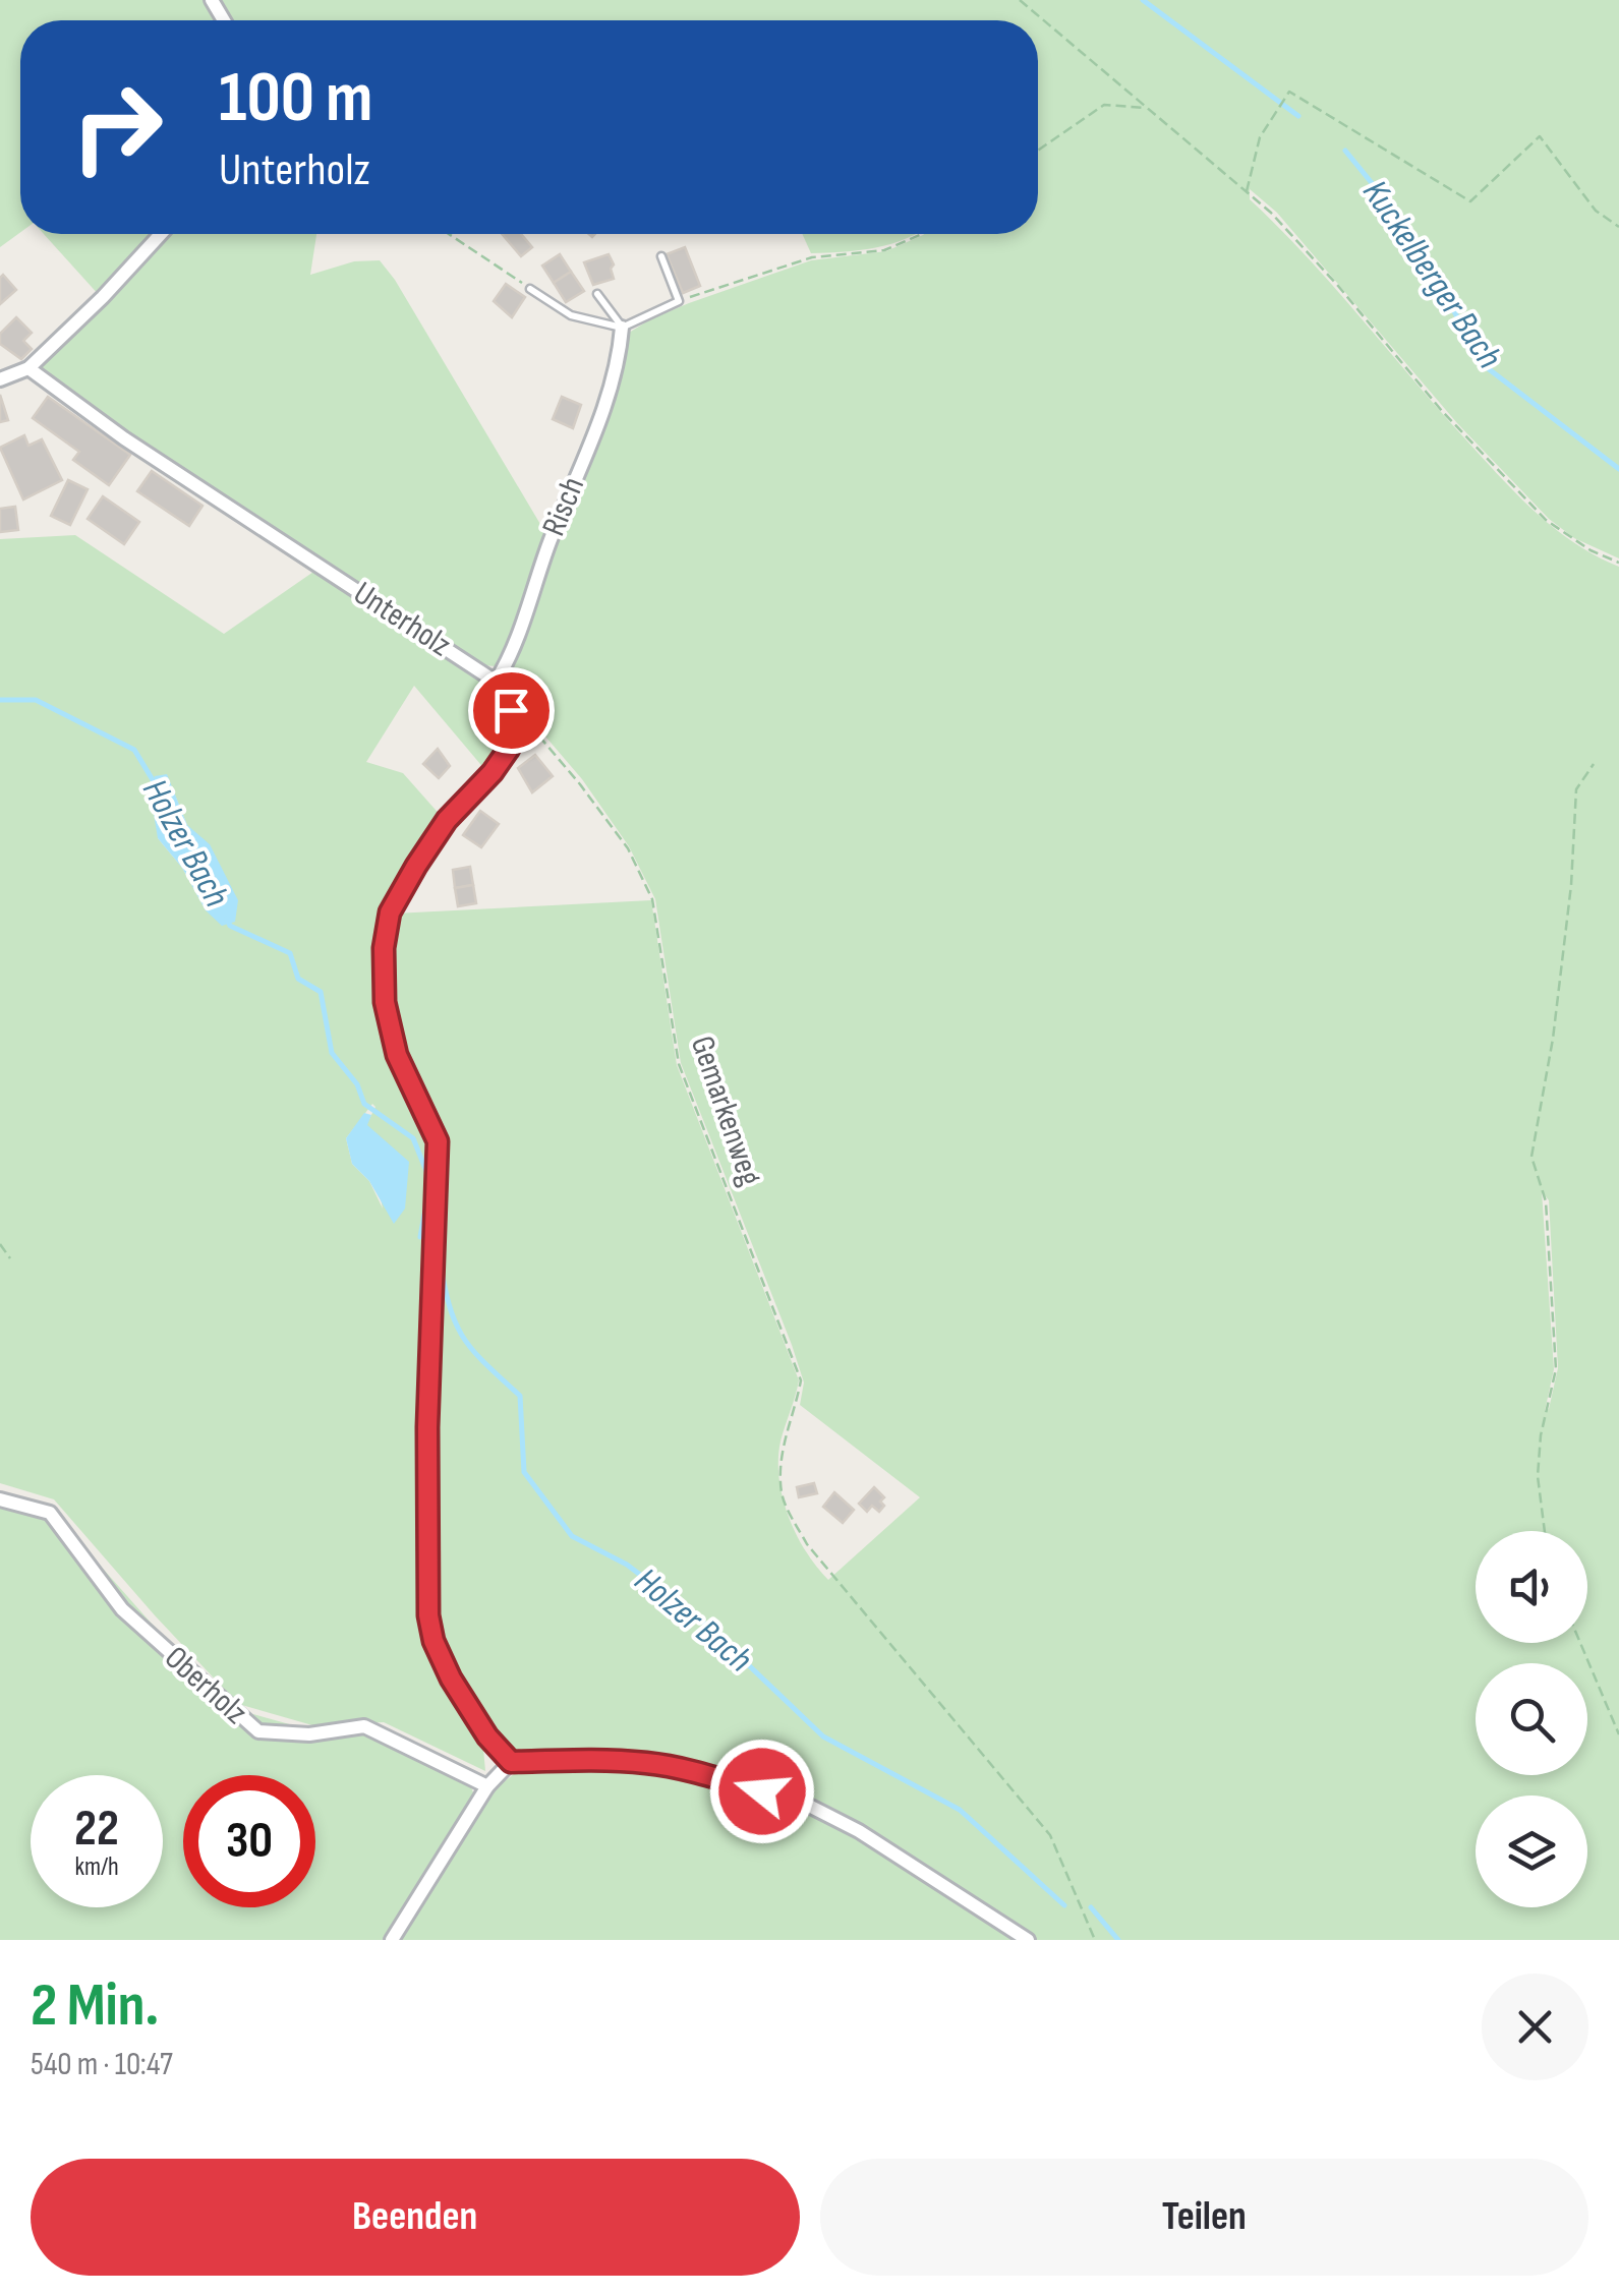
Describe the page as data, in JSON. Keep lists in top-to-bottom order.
{
  "streets": {
    "street": ["Risch", "Unterholz", "Oberholz"],
    "path": ["Gemarkenweg"]
  },
  "crossings": [
    ["Risch", "Unterholz"]
  ],
  "water": ["Kuckelberger Bach", "Holzer Bach"],
  "page": {
    "turn": ["100 m", "Unterholz"],
    "speed": "22 km/h",
    "limit": "30",
    "heading": ["2 Min.", "540 m · 10:47"],
    "buttons": ["Beenden", "Teilen"]
  }
}
